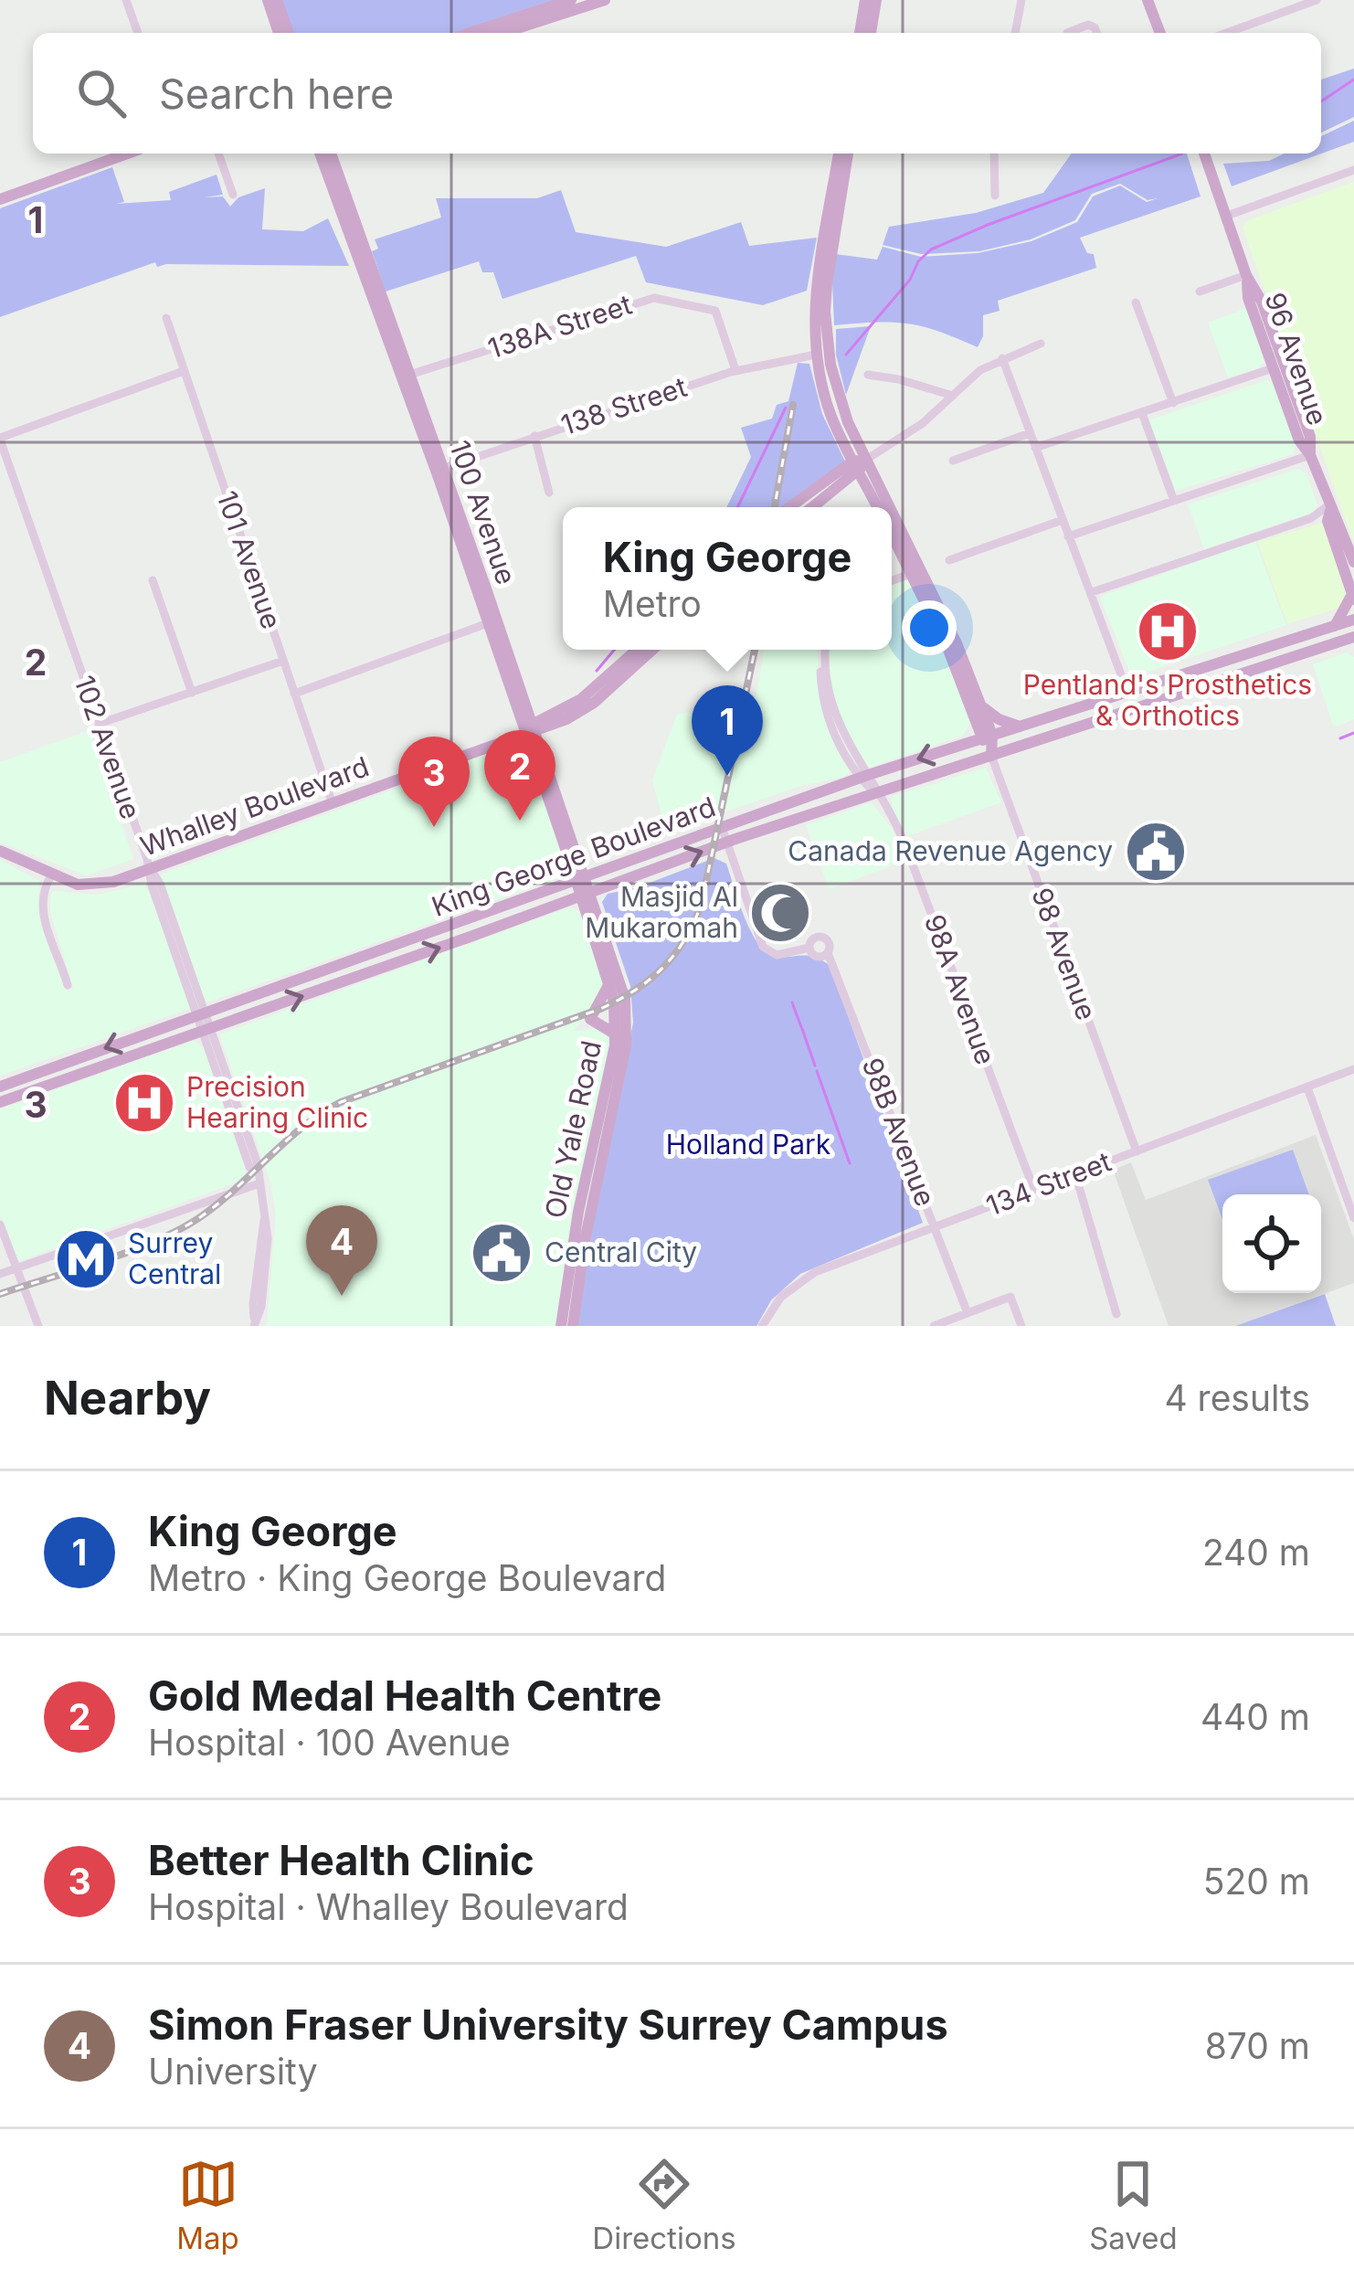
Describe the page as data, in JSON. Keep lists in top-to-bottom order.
{
  "streets": {
    "main road": [
      "96 Avenue",
      "100 Avenue",
      "Whalley Boulevard",
      "King George Boulevard",
      "Old Yale Road"
    ],
    "street": [
      "138A Street",
      "138 Street",
      "101 Avenue",
      "102 Avenue",
      "98 Avenue",
      "98A Avenue",
      "98B Avenue",
      "134 Street"
    ]
  },
  "crossings": [
    ["138A Street", "138 Street"],
    ["138A Street", "100 Avenue"],
    ["138 Street", "100 Avenue"],
    ["100 Avenue", "Whalley Boulevard"],
    ["100 Avenue", "King George Boulevard"],
    ["100 Avenue", "Old Yale Road"],
    ["101 Avenue", "Whalley Boulevard"],
    ["102 Avenue", "Whalley Boulevard"],
    ["102 Avenue", "King George Boulevard"],
    ["King George Boulevard", "98 Avenue"],
    ["King George Boulevard", "98A Avenue"],
    ["King George Boulevard", "Old Yale Road"],
    ["98 Avenue", "134 Street"],
    ["98A Avenue", "134 Street"],
    ["98B Avenue", "134 Street"]
  ],
  "parks": ["Holland Park"],
  "places": {
    "hospital": ["Pentland's Prosthetics & Orthotics", "Precision Hearing Clinic"],
    "public building": ["Canada Revenue Agency", "Central City"],
    "mosque": ["Masjid Al Mukaromah"],
    "metro station": ["Surrey Central"]
  },
  "page": {
    "search": "Search here",
    "popup": ["King George", "Metro"],
    "pins": [
      "1",
      "2",
      "3",
      "4"
    ],
    "heading": ["Nearby", "4 results"],
    "list": [
      {
        "mark": "1",
        "name": "King George",
        "note": "Metro · King George Boulevard",
        "value": "240 m"
      },
      {
        "mark": "2",
        "name": "Gold Medal Health Centre",
        "note": "Hospital · 100 Avenue",
        "value": "440 m"
      },
      {
        "mark": "3",
        "name": "Better Health Clinic",
        "note": "Hospital · Whalley Boulevard",
        "value": "520 m"
      },
      {
        "mark": "4",
        "name": "Simon Fraser University Surrey Campus",
        "note": "University",
        "value": "870 m"
      }
    ],
    "nav": ["Map", "Directions", "Saved"]
  },
  "grid": {
    "rows": ["1", "2", "3"]
  }
}
